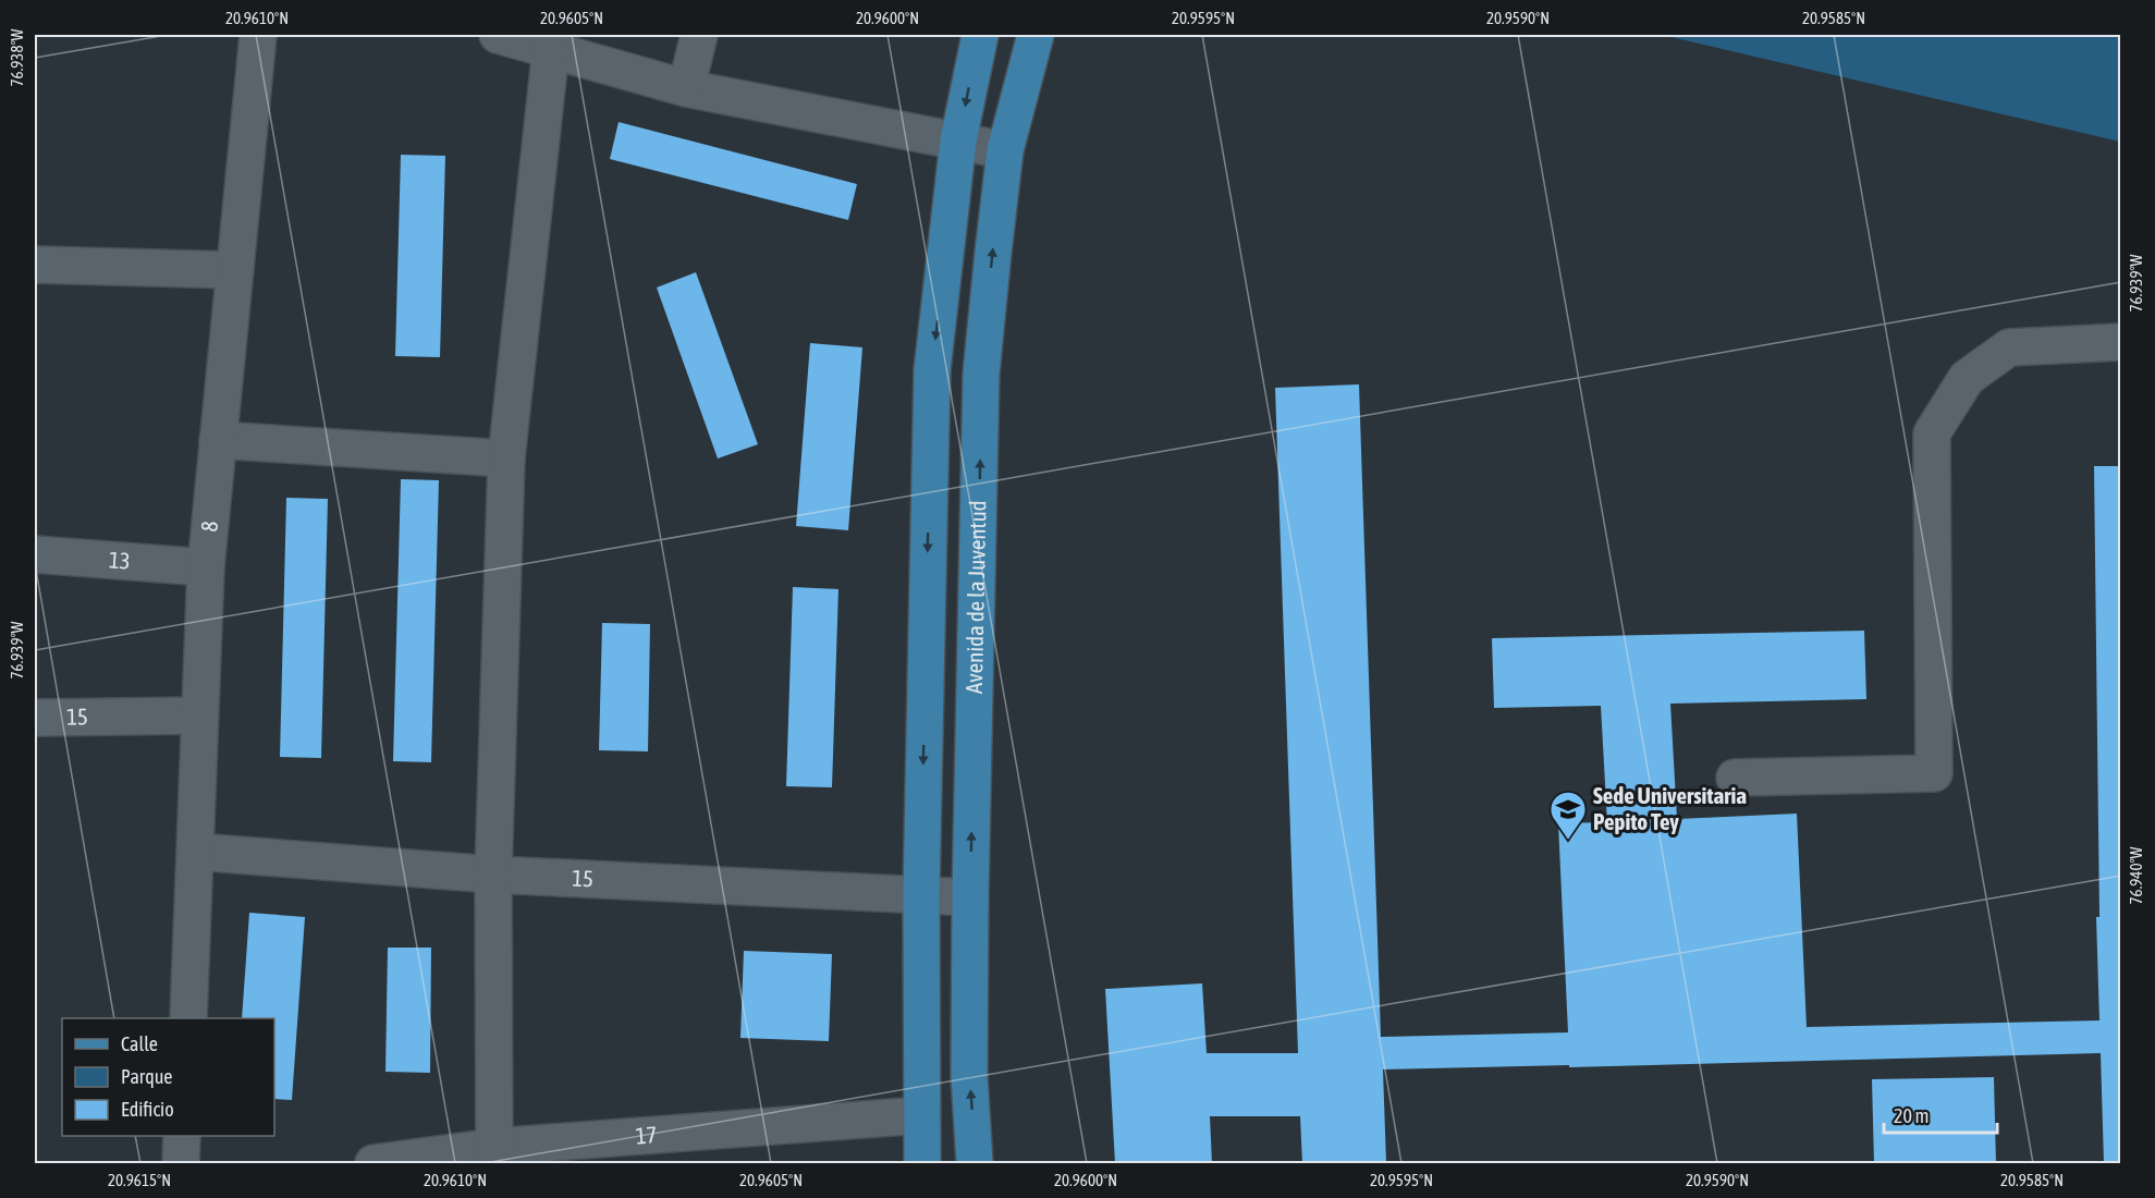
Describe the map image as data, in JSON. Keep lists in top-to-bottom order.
{
  "streets": {
    "main road": ["Avenida de la Juventud"],
    "street": [
      "8",
      "13",
      "15",
      "17"
    ]
  },
  "crossings": [
    ["8", "13"],
    ["8", "15"],
    ["Avenida de la Juventud", "15"]
  ],
  "places": {
    "school or university": ["Sede Universitaria Pepito Tey"]
  },
  "legend": ["Calle", "Parque", "Edificio"],
  "scale_bar": "20 m",
  "coordinates": [
    "20.9610°N",
    "20.9605°N",
    "20.9600°N",
    "20.9595°N",
    "20.9590°N",
    "20.9585°N",
    "76.938°W",
    "76.939°W",
    "76.940°W",
    "20.9615°N"
  ]
}
